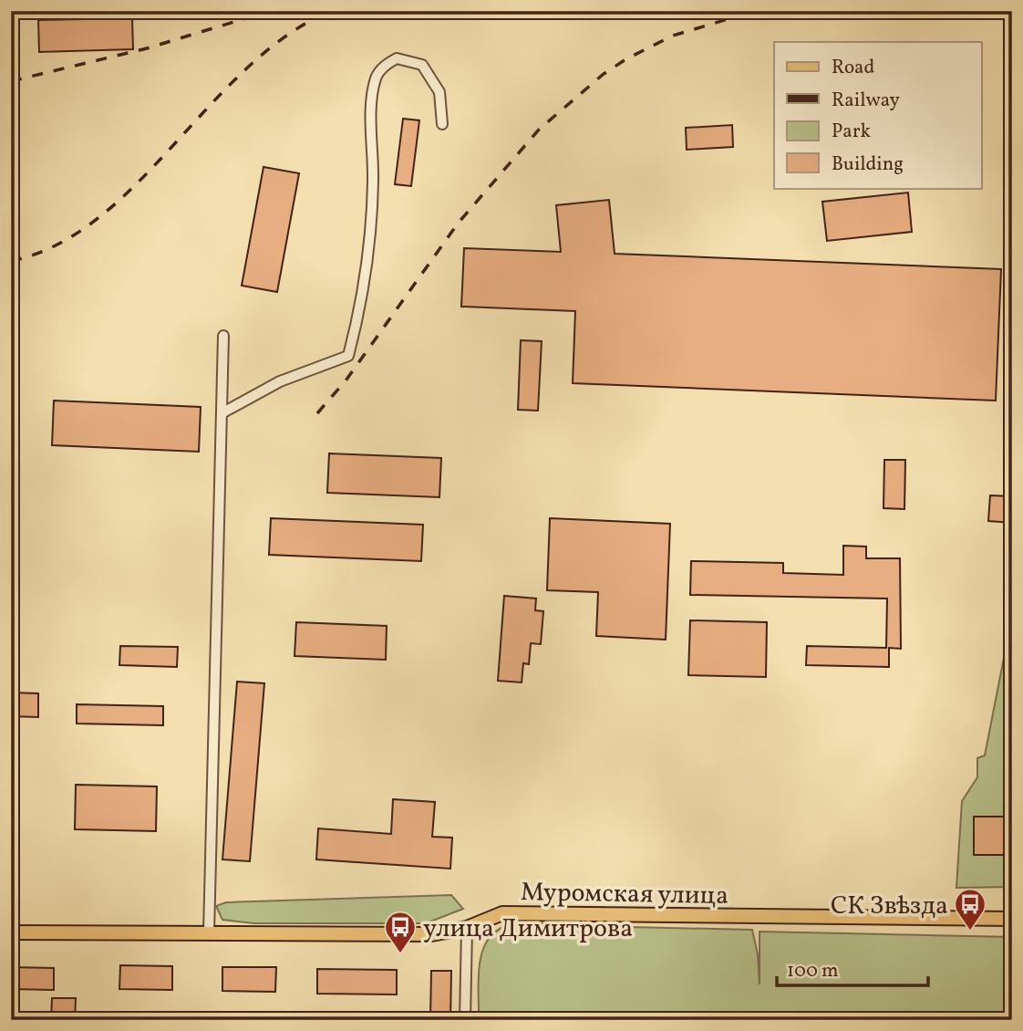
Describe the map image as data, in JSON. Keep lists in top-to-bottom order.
{
  "streets": {
    "main road": ["Муромская улица"]
  },
  "places": {
    "bus stop": ["СК Звѣзда", "улица Димитрова"]
  },
  "legend": [
    "Road",
    "Railway",
    "Park",
    "Building"
  ],
  "scale_bar": "100 m"
}
